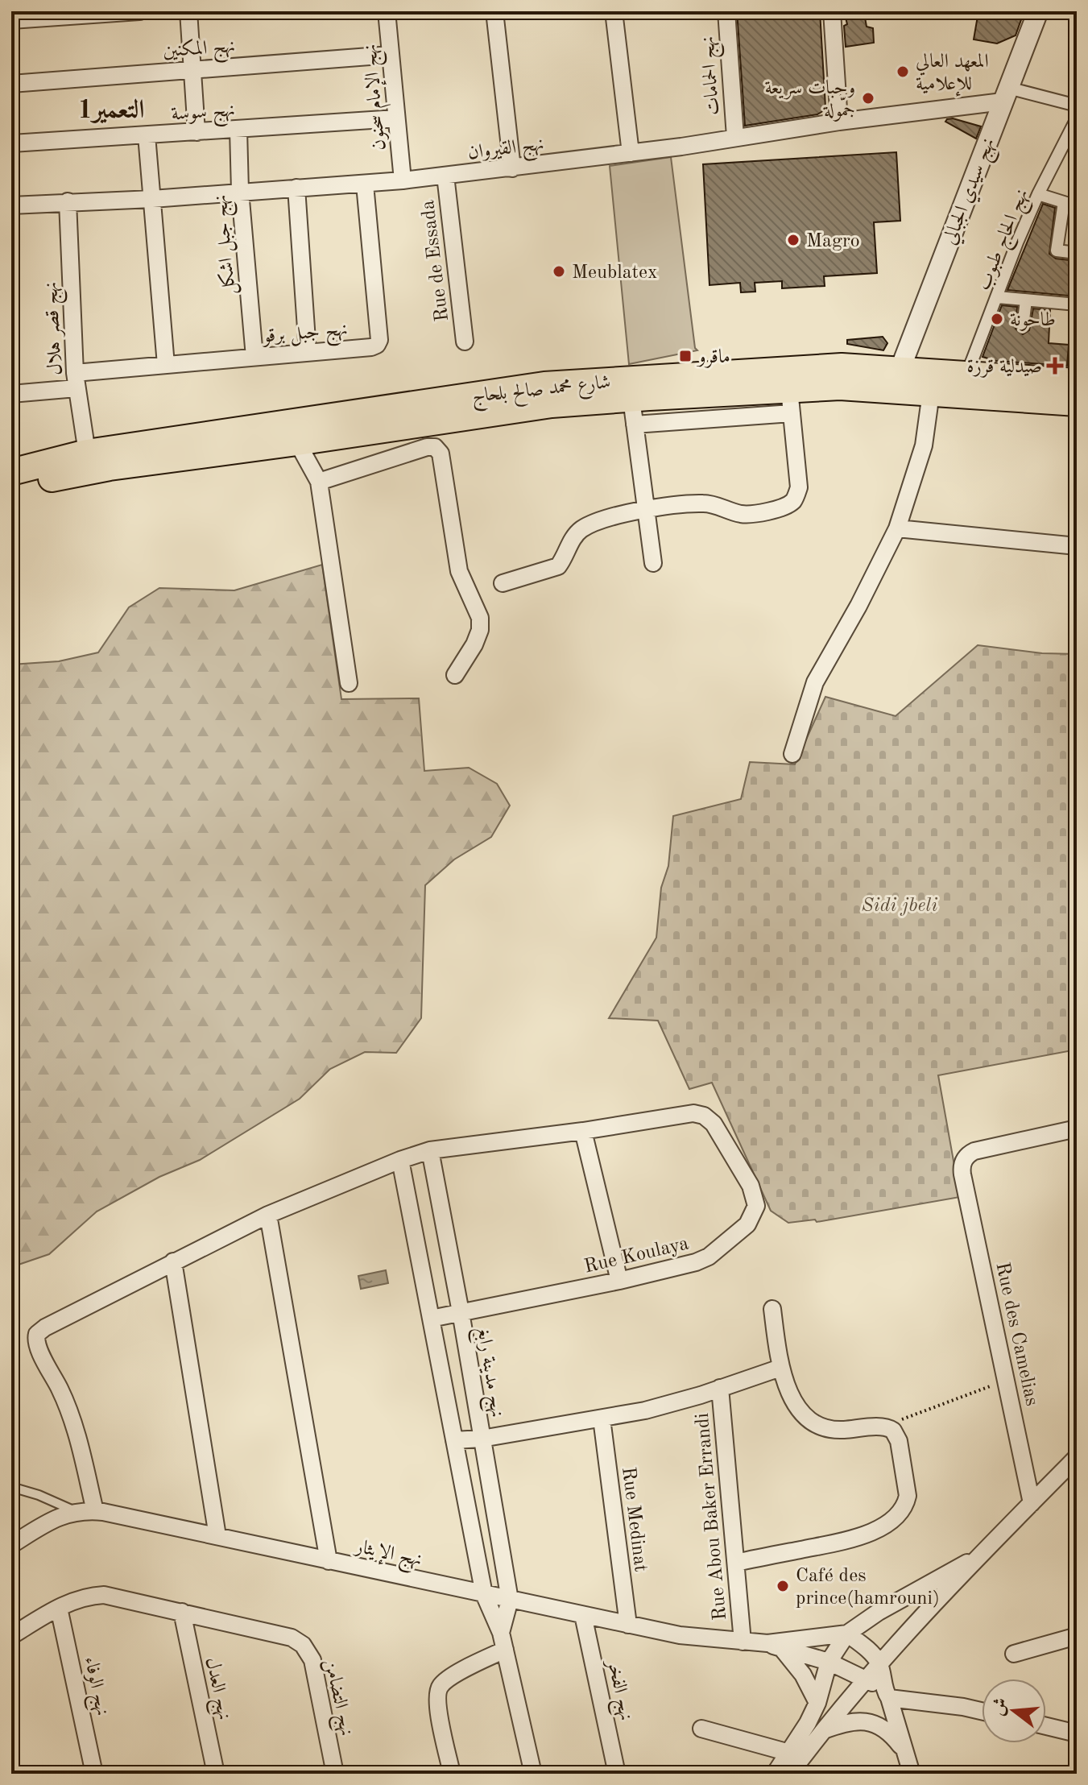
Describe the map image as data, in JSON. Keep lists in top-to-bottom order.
{
  "streets": {
    "main road": ["شارع محمد صالح بلحاج"],
    "street": [
      "نهج المكنين",
      "نهج الحمامات",
      "نهج الإمام سحنون",
      "نهج سوسة",
      "نهج القيروان",
      "نهج سيدي الجبالي",
      "نهج الحاج طبوب",
      "نهج جبل اشكل",
      "Rue de Essada",
      "نهج قصر هلال",
      "نهج جبل برقو",
      "Rue Koulaya",
      "Rue des Camelias",
      "نهج مدينة رابغ",
      "Rue Abou Baker Errandi",
      "Rue Medinat",
      "نهج الإيثار",
      "نهج الوفاء",
      "نهج العدل",
      "نهج الفخر",
      "نهج التضامن"
    ]
  },
  "crossings": [
    ["نهج المكنين", "نهج الإمام سحنون"],
    ["نهج الحمامات", "نهج القيروان"],
    ["نهج الإمام سحنون", "نهج سوسة"],
    ["نهج الإمام سحنون", "نهج القيروان"],
    ["نهج سوسة", "نهج جبل اشكل"],
    ["نهج القيروان", "نهج سيدي الجبالي"],
    ["نهج القيروان", "نهج جبل اشكل"],
    ["نهج القيروان", "Rue de Essada"],
    ["نهج القيروان", "نهج قصر هلال"],
    ["نهج القيروان", "نهج جبل برقو"],
    ["نهج سيدي الجبالي", "شارع محمد صالح بلحاج"],
    ["نهج الحاج طبوب", "شارع محمد صالح بلحاج"],
    ["نهج جبل اشكل", "نهج جبل برقو"],
    ["نهج قصر هلال", "نهج جبل برقو"],
    ["نهج قصر هلال", "شارع محمد صالح بلحاج"],
    ["Rue Koulaya", "نهج مدينة رابغ"],
    ["Rue Koulaya", "نهج الإيثار"],
    ["نهج مدينة رابغ", "نهج الإيثار"],
    ["Rue Abou Baker Errandi", "نهج الإيثار"],
    ["Rue Medinat", "نهج الإيثار"],
    ["نهج الإيثار", "نهج الفخر"],
    ["نهج العدل", "نهج التضامن"]
  ],
  "districts": ["التعمير1"],
  "parks": ["Sidi jbeli"],
  "places": {
    "other": [
      "المعهد العالي للإعلامية",
      "وجبات سريعة جمّولة",
      "Magro",
      "Meublatex",
      "طاحونة",
      "Café des prince(hamrouni)"
    ],
    "transit": ["ماقرو"],
    "health": ["صيدلية قرزة"]
  },
  "north": "left"
}
